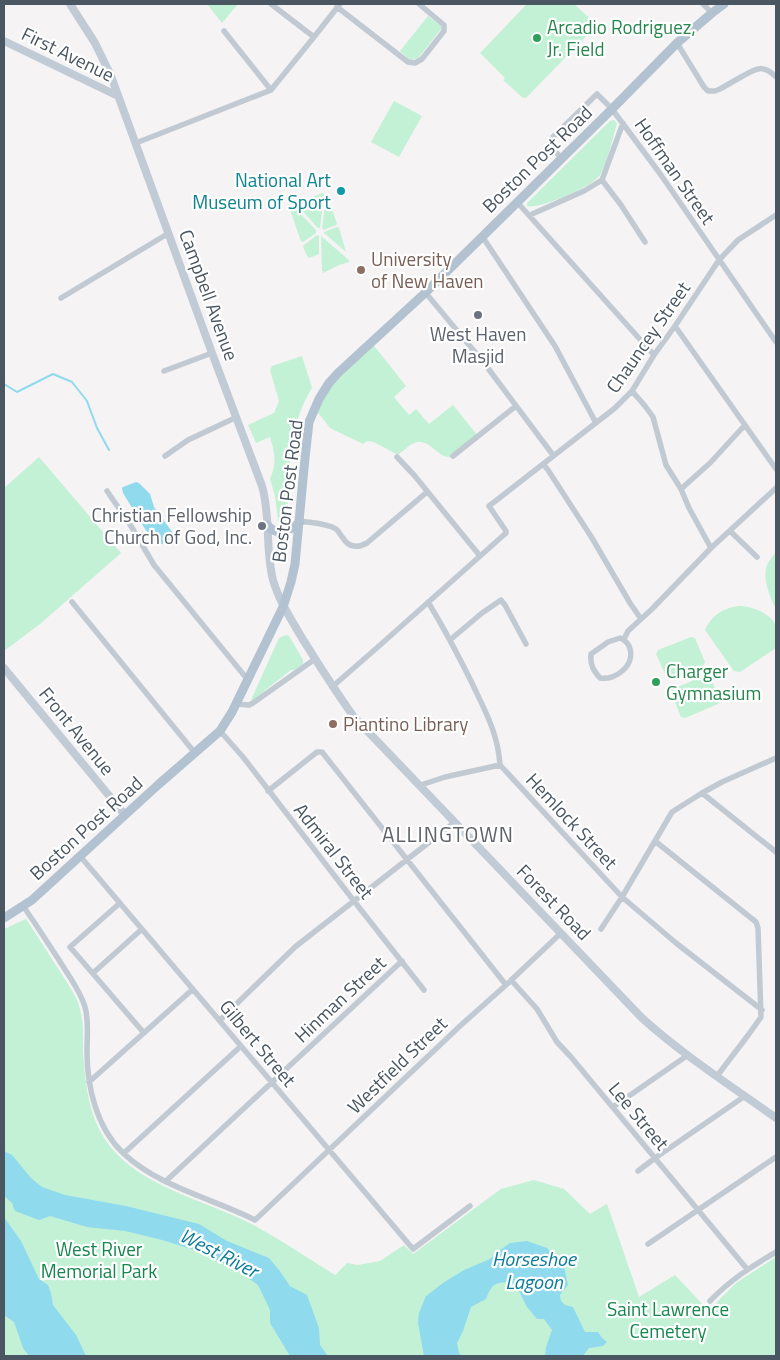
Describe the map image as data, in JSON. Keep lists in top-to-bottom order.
{
  "streets": {
    "main road": [
      "First Avenue",
      "Boston Post Road",
      "Campbell Avenue",
      "Front Avenue",
      "Forest Road"
    ],
    "street": [
      "Hoffman Street",
      "Chauncey Street",
      "Hemlock Street",
      "Admiral Street",
      "Hinman Street",
      "Gilbert Street",
      "Westfield Street",
      "Lee Street"
    ]
  },
  "crossings": [
    ["First Avenue", "Campbell Avenue"],
    ["Boston Post Road", "Hoffman Street"],
    ["Boston Post Road", "Campbell Avenue"],
    ["Boston Post Road", "Front Avenue"],
    ["Boston Post Road", "Admiral Street"],
    ["Boston Post Road", "Forest Road"],
    ["Boston Post Road", "Gilbert Street"],
    ["Hoffman Street", "Chauncey Street"],
    ["Campbell Avenue", "Forest Road"],
    ["Admiral Street", "Hinman Street"],
    ["Admiral Street", "Lee Street"],
    ["Forest Road", "Westfield Street"],
    ["Hinman Street", "Gilbert Street"],
    ["Hinman Street", "Westfield Street"],
    ["Gilbert Street", "Westfield Street"],
    ["Westfield Street", "Lee Street"]
  ],
  "districts": ["ALLINGTOWN"],
  "water": ["West River", "Horseshoe Lagoon"],
  "parks": ["West River Memorial Park", "Saint Lawrence Cemetery"],
  "places": [
    "Arcadio Rodriguez, Jr. Field",
    "National Art Museum of Sport",
    "University of New Haven",
    "West Haven Masjid",
    "Christian Fellowship Church of God, Inc.",
    "Charger Gymnasium",
    "Piantino Library"
  ]
}
